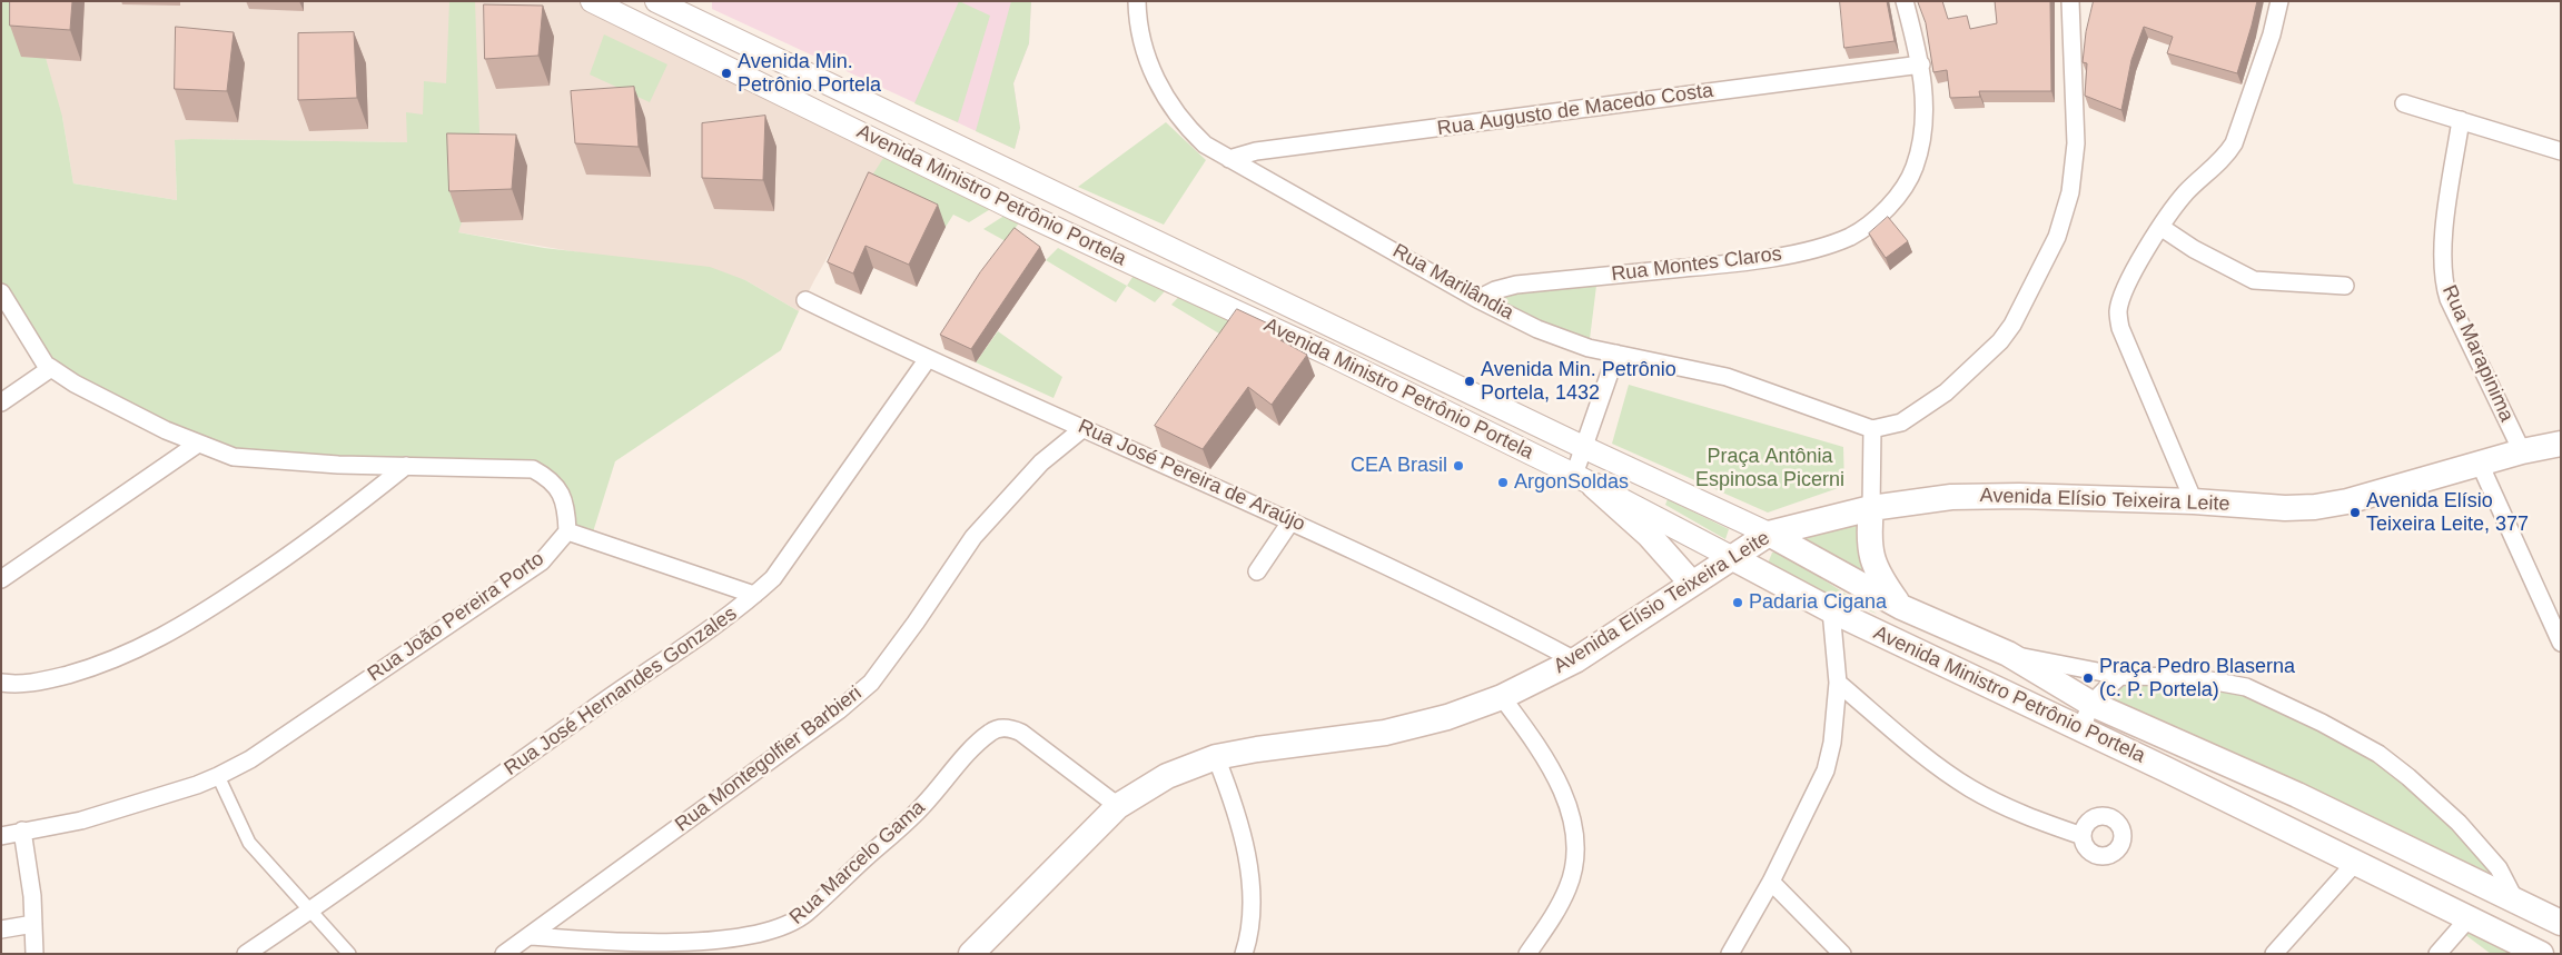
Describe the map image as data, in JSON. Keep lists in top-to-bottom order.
{
  "streets": {
    "main road": ["Avenida Ministro Petrônio Portela", "Avenida Elísio Teixeira Leite"],
    "street": [
      "Rua Augusto de Macedo Costa",
      "Rua Montes Claros",
      "Rua Marilândia",
      "Rua Marapinima",
      "Rua José Pereira de Araújo",
      "Rua João Pereira Porto",
      "Rua José Hernandes Gonzales",
      "Rua Montegolfier Barbieri",
      "Rua Marcelo Gama"
    ]
  },
  "crossings": [
    ["Rua Augusto de Macedo Costa", "Rua Montes Claros"],
    ["Rua Augusto de Macedo Costa", "Rua Marilândia"],
    ["Avenida Ministro Petrônio Portela", "Avenida Elísio Teixeira Leite"],
    ["Rua Montes Claros", "Rua Marilândia"],
    ["Rua Marapinima", "Avenida Elísio Teixeira Leite"],
    ["Rua José Pereira de Araújo", "Avenida Elísio Teixeira Leite"],
    ["Rua José Pereira de Araújo", "Rua José Hernandes Gonzales"],
    ["Rua José Pereira de Araújo", "Rua Montegolfier Barbieri"],
    ["Avenida Elísio Teixeira Leite", "Rua Marcelo Gama"],
    ["Rua Montegolfier Barbieri", "Rua Marcelo Gama"]
  ],
  "parks": ["Praça Antônia Espinosa Picerni"],
  "places": [
    "Avenida Min. Petrônio Portela",
    "Avenida Min. Petrônio Portela, 1432",
    "CEA Brasil",
    "ArgonSoldas",
    "Avenida Elísio Teixeira Leite, 377",
    "Padaria Cigana",
    "Praça Pedro Blaserna (c. P. Portela)"
  ]
}
